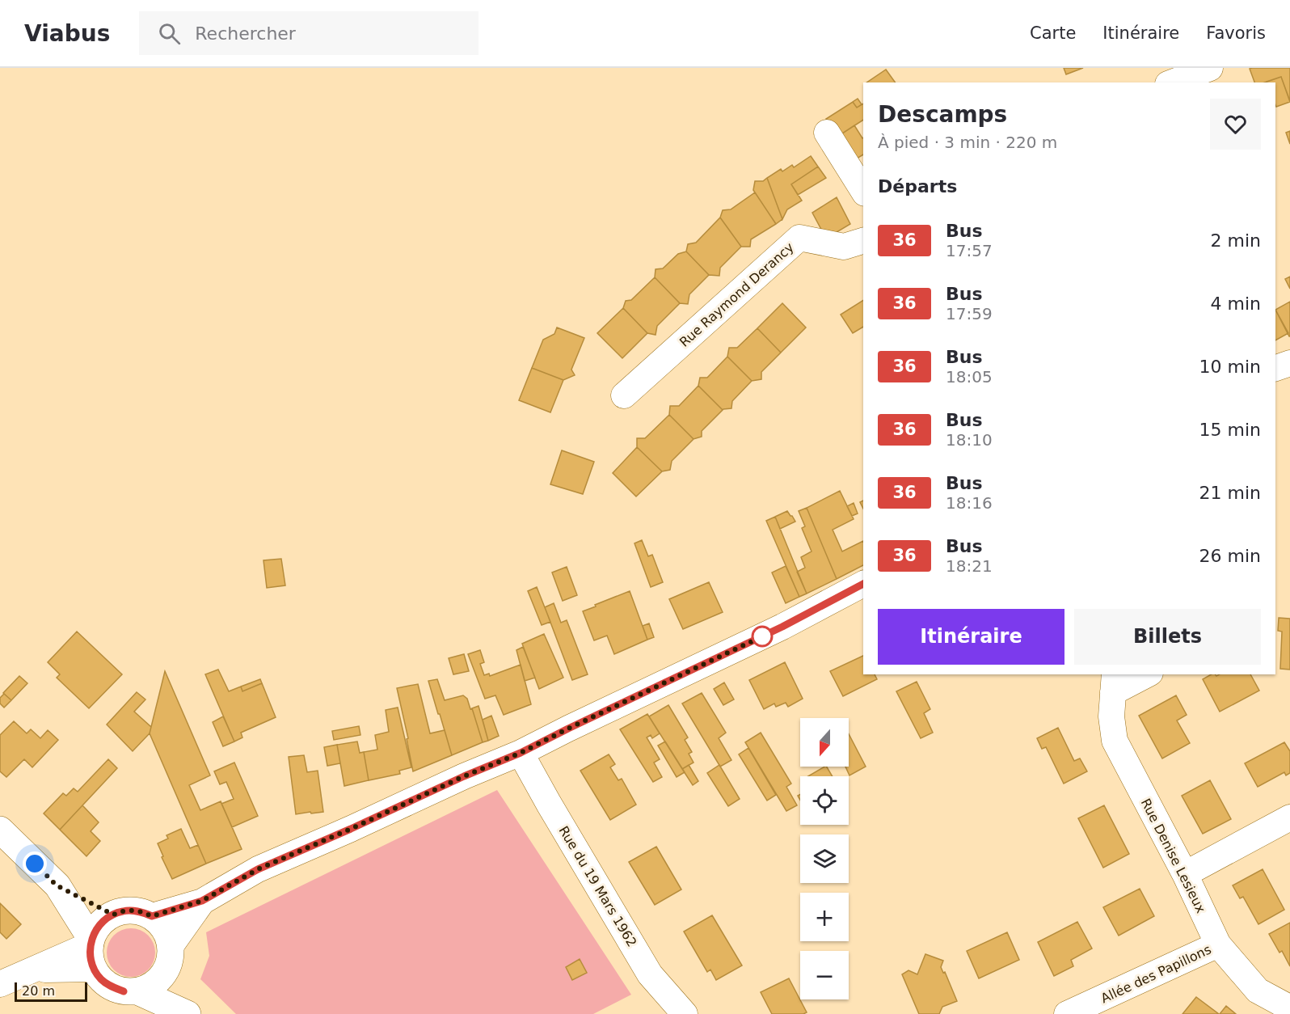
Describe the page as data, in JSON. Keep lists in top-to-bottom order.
{
  "streets": {
    "street": [
      "Rue Raymond Derancy",
      "Rue Denise Lesieux",
      "Rue du 19 Mars 1962",
      "Allée des Papillons"
    ]
  },
  "crossings": [
    ["Rue Denise Lesieux", "Allée des Papillons"]
  ],
  "lines": ["bus line 36"],
  "scale_bar": "20 m",
  "north": "bottom",
  "page": {
    "header": "Viabus",
    "search": "Rechercher",
    "nav": ["Carte", "Itinéraire", "Favoris"],
    "heading": [
      ["Descamps", "À pied · 3 min · 220 m"],
      "Départs"
    ],
    "list": [
      {
        "mark": "36",
        "name": "Bus",
        "note": "17:57",
        "value": "2 min"
      },
      {
        "mark": "36",
        "name": "Bus",
        "note": "17:59",
        "value": "4 min"
      },
      {
        "mark": "36",
        "name": "Bus",
        "note": "18:05",
        "value": "10 min"
      },
      {
        "mark": "36",
        "name": "Bus",
        "note": "18:10",
        "value": "15 min"
      },
      {
        "mark": "36",
        "name": "Bus",
        "note": "18:16",
        "value": "21 min"
      },
      {
        "mark": "36",
        "name": "Bus",
        "note": "18:21",
        "value": "26 min"
      }
    ],
    "buttons": ["Itinéraire", "Billets"],
    "map_buttons": ["+", "−"],
    "scale": "20 m"
  }
}
